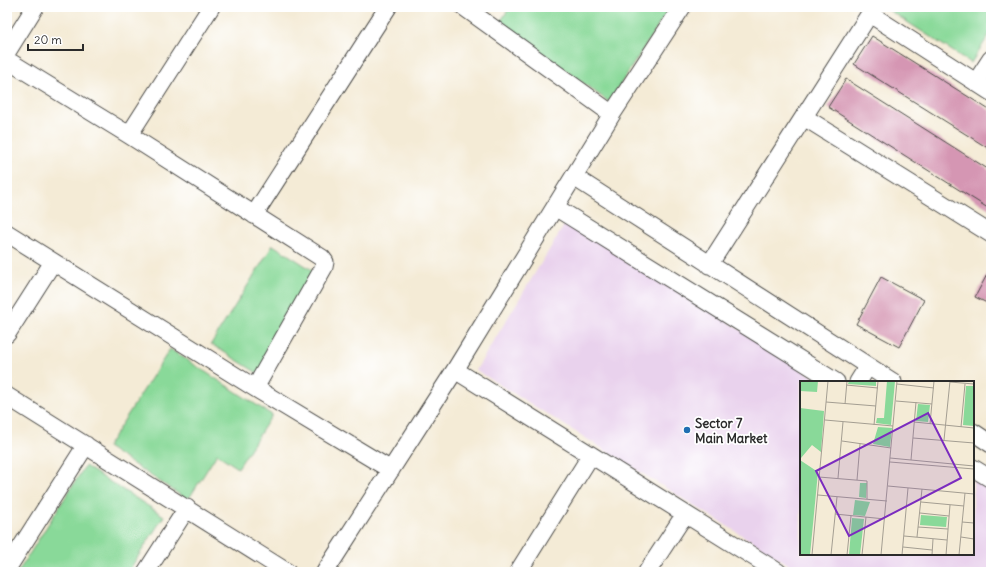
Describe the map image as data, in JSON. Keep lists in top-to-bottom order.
{
  "places": ["Sector 7 Main Market"],
  "scale_bar": "20 m"
}
